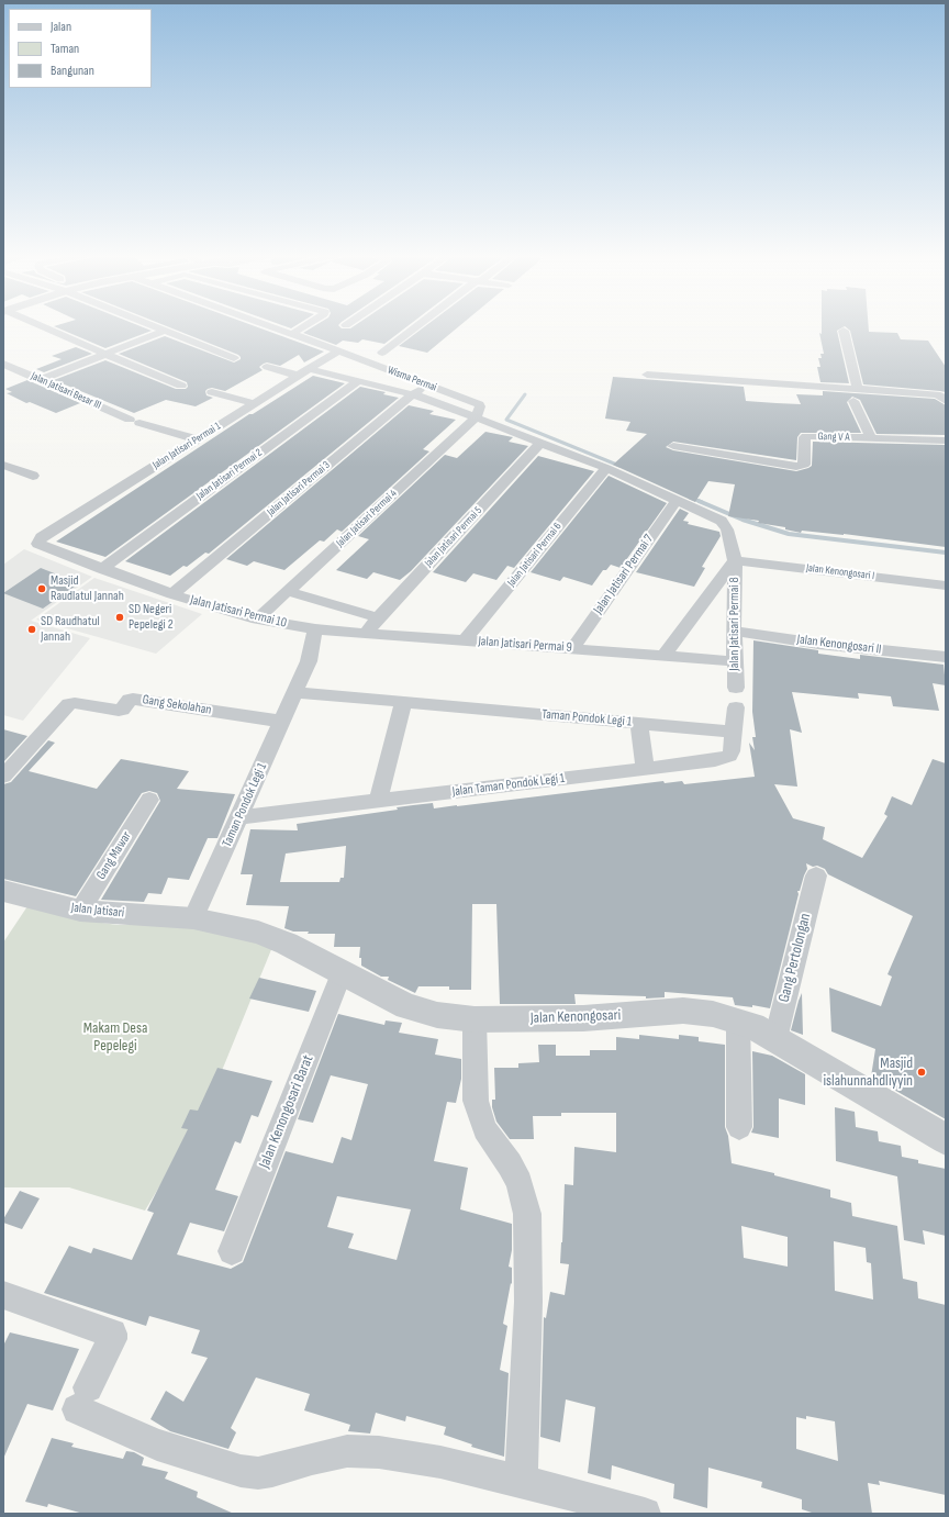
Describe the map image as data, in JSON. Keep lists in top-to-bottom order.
{
  "streets": {
    "street": [
      "Wisma Permai",
      "Jalan Jatisari Besar III",
      "Gang V A",
      "Jalan Jatisari Permai 1",
      "Jalan Jatisari Permai 2",
      "Jalan Jatisari Permai 3",
      "Jalan Jatisari Permai 4",
      "Jalan Jatisari Permai 5",
      "Jalan Jatisari Permai 6",
      "Jalan Kenongosari I",
      "Jalan Jatisari Permai 7",
      "Jalan Jatisari Permai 10",
      "Jalan Jatisari Permai 8",
      "Jalan Jatisari Permai 9",
      "Jalan Kenongosari II",
      "Gang Sekolahan",
      "Taman Pondok Legi 1",
      "Jalan Taman Pondok Legi 1",
      "Gang Mawar",
      "Jalan Jatisari",
      "Gang Pertolongan",
      "Jalan Kenongosari",
      "Jalan Kenongosari Barat"
    ]
  },
  "crossings": [
    ["Wisma Permai", "Jalan Jatisari Permai 1"],
    ["Wisma Permai", "Jalan Jatisari Permai 2"],
    ["Wisma Permai", "Jalan Jatisari Permai 3"],
    ["Wisma Permai", "Jalan Jatisari Permai 4"],
    ["Wisma Permai", "Jalan Jatisari Permai 5"],
    ["Wisma Permai", "Jalan Jatisari Permai 6"],
    ["Wisma Permai", "Jalan Jatisari Permai 7"],
    ["Wisma Permai", "Jalan Jatisari Permai 8"],
    ["Jalan Jatisari Besar III", "Jalan Jatisari Permai 1"],
    ["Jalan Jatisari Permai 1", "Jalan Jatisari Permai 10"],
    ["Jalan Jatisari Permai 2", "Jalan Jatisari Permai 10"],
    ["Jalan Jatisari Permai 3", "Jalan Jatisari Permai 10"],
    ["Jalan Jatisari Permai 4", "Jalan Jatisari Permai 10"],
    ["Jalan Jatisari Permai 5", "Jalan Jatisari Permai 9"],
    ["Jalan Jatisari Permai 6", "Jalan Jatisari Permai 9"],
    ["Jalan Kenongosari I", "Jalan Jatisari Permai 8"],
    ["Jalan Jatisari Permai 7", "Jalan Jatisari Permai 9"],
    ["Jalan Jatisari Permai 10", "Jalan Jatisari Permai 9"],
    ["Jalan Jatisari Permai 10", "Taman Pondok Legi 1"],
    ["Jalan Jatisari Permai 8", "Jalan Jatisari Permai 9"],
    ["Jalan Jatisari Permai 8", "Jalan Kenongosari II"],
    ["Jalan Jatisari Permai 9", "Taman Pondok Legi 1"],
    ["Gang Sekolahan", "Taman Pondok Legi 1"],
    ["Taman Pondok Legi 1", "Jalan Taman Pondok Legi 1"],
    ["Taman Pondok Legi 1", "Jalan Jatisari"],
    ["Taman Pondok Legi 1", "Jalan Kenongosari"],
    ["Gang Mawar", "Jalan Jatisari"],
    ["Jalan Jatisari", "Jalan Kenongosari"],
    ["Gang Pertolongan", "Jalan Kenongosari"],
    ["Jalan Kenongosari", "Jalan Kenongosari Barat"]
  ],
  "parks": ["Makam Desa Pepelegi"],
  "places": [
    "Masjid Raudlatul Jannah",
    "SD Negeri Pepelegi 2",
    "SD Raudhatul Jannah",
    "Masjid islahunnahdliyyin"
  ],
  "legend": ["Jalan", "Taman", "Bangunan"]
}
